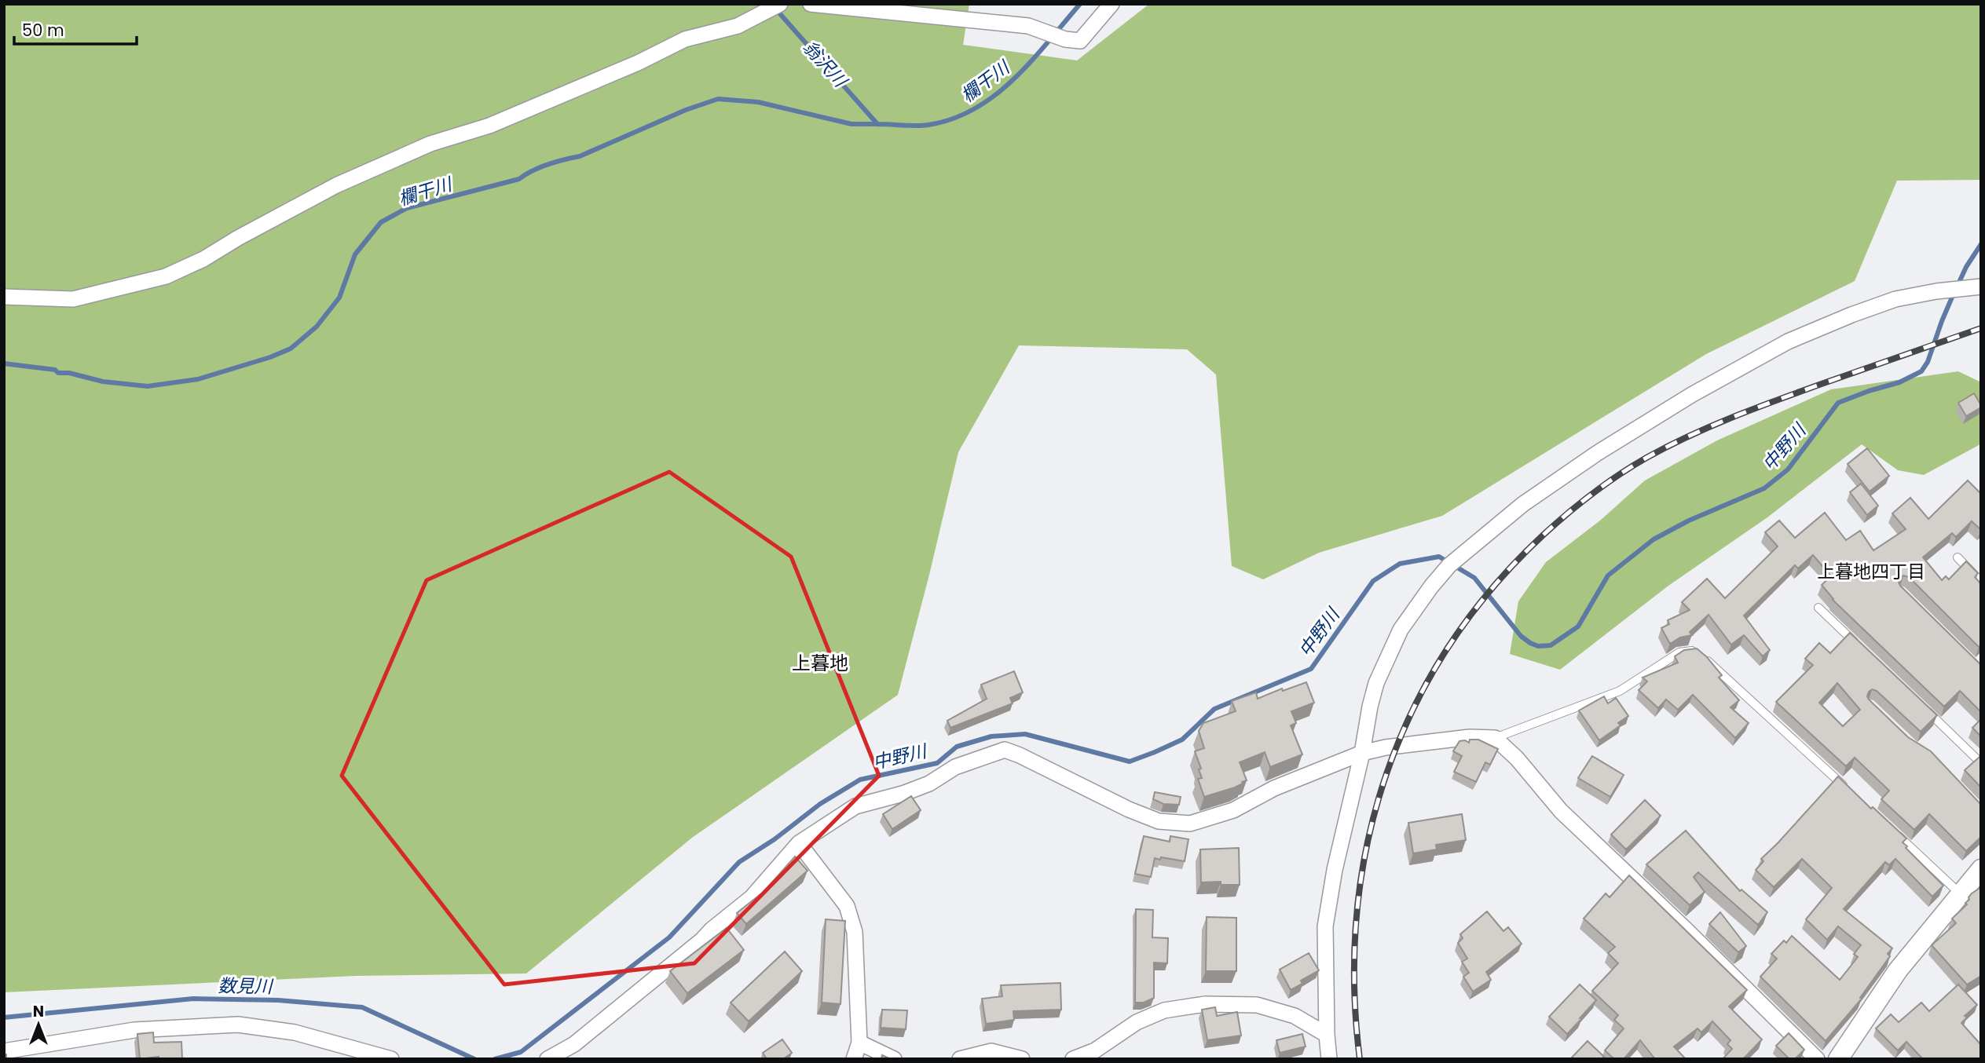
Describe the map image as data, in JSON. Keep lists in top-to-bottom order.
{
  "districts": ["上暮地四丁目", "上暮地"],
  "water": [
    "翁沢川",
    "欄干川",
    "中野川",
    "数見川"
  ],
  "scale_bar": "50 m",
  "north": "top"
}
